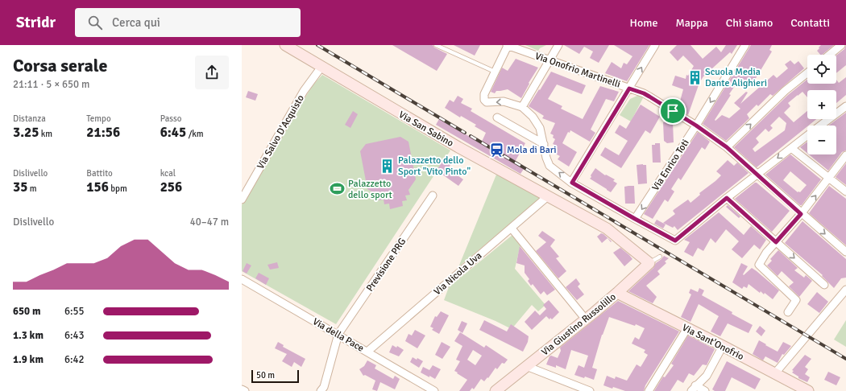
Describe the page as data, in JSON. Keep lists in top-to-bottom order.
{
  "streets": {
    "street": [
      "Via Onofrio Martinelli",
      "Via San Sabino",
      "Via Salvo D'Acquisto",
      "Via Enrico Toti",
      "Previsione PRG",
      "Via Nicola Uva",
      "Via Giustino Russolillo",
      "Via della Pace",
      "Via Sant'Onofrio"
    ]
  },
  "crossings": [
    ["Via Onofrio Martinelli", "Via Enrico Toti"],
    ["Via San Sabino", "Via Salvo D'Acquisto"],
    ["Via San Sabino", "Via Nicola Uva"],
    ["Via San Sabino", "Via Giustino Russolillo"],
    ["Previsione PRG", "Via della Pace"],
    ["Via Nicola Uva", "Via della Pace"],
    ["Via Giustino Russolillo", "Via Sant'Onofrio"]
  ],
  "places": {
    "building": ["Scuola Media Dante Alighieri", "Palazzetto dello Sport \"Vito Pinto\""],
    "station": ["Mola di Bari"],
    "sports": ["Palazzetto dello sport"]
  },
  "scale_bar": "50 m",
  "page": {
    "header": "Stridr",
    "search": "Cerca qui",
    "nav": [
      "Home",
      "Mappa",
      "Chi siamo",
      "Contatti"
    ],
    "heading": ["Corsa serale", "21:11 · 5 × 650 m"],
    "map_buttons": ["+", "−"],
    "stats": [
      ["Distanza", "3.25 km"],
      ["Tempo", "21:56"],
      ["Passo", "6:45 /km"],
      ["Dislivello", "35 m"],
      ["Battito", "156 bpm"],
      ["kcal", "256"]
    ],
    "chart": ["Dislivello", "40–47 m"],
    "list": [
      {
        "name": "650 m",
        "note": "6:55"
      },
      {
        "name": "1.3 km",
        "note": "6:43"
      },
      {
        "name": "1.9 km",
        "note": "6:42"
      }
    ],
    "scale": "50 m"
  }
}
